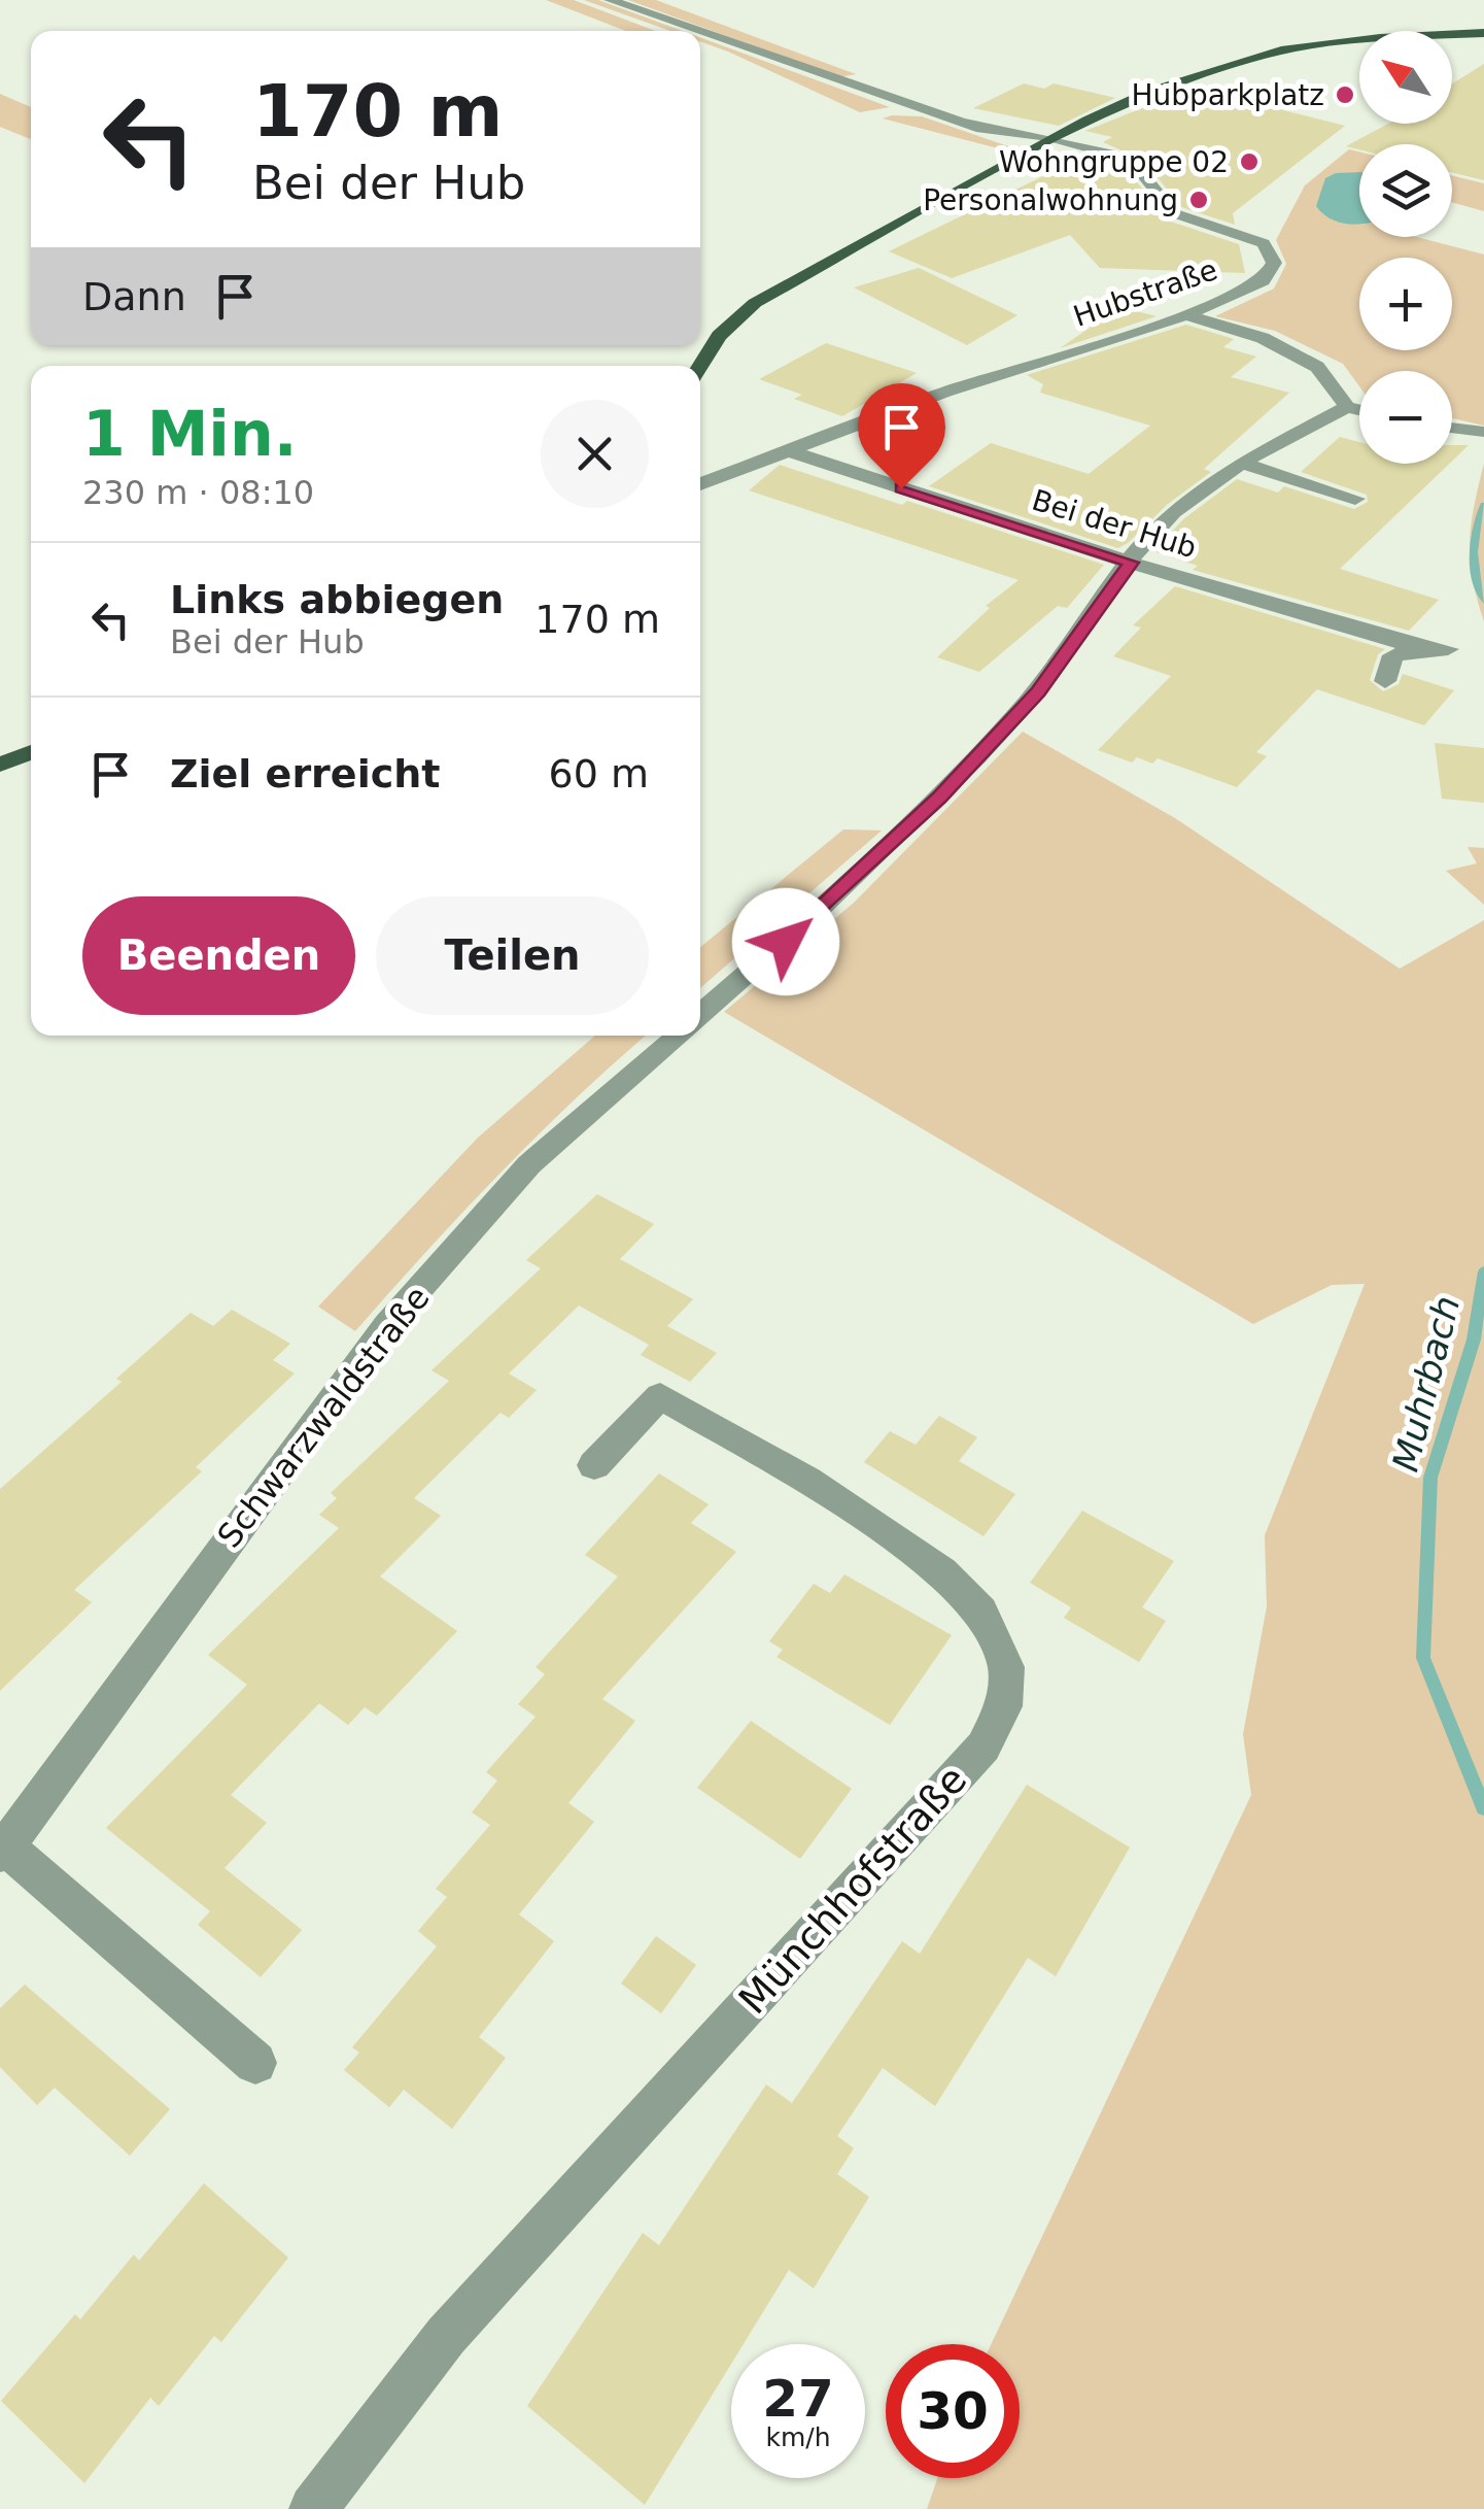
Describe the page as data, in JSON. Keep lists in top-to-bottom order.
{
  "streets": {
    "street": [
      "Hubstraße",
      "Bei der Hub",
      "Schwarzwaldstraße",
      "Münchhofstraße"
    ]
  },
  "crossings": [
    ["Hubstraße", "Bei der Hub"]
  ],
  "water": ["Muhrbach"],
  "places": ["Hubparkplatz", "Wohngruppe 02", "Personalwohnung"],
  "north": "top left",
  "page": {
    "map_buttons": ["+", "−"],
    "turn": ["170 m", "Bei der Hub"],
    "then": "Dann",
    "heading": ["1 Min.", "230 m · 08:10"],
    "list": [
      {
        "name": "Links abbiegen",
        "note": "Bei der Hub",
        "value": "170 m"
      },
      {
        "name": "Ziel erreicht",
        "value": "60 m"
      }
    ],
    "buttons": ["Beenden", "Teilen"],
    "speed": "27 km/h",
    "limit": "30"
  }
}
